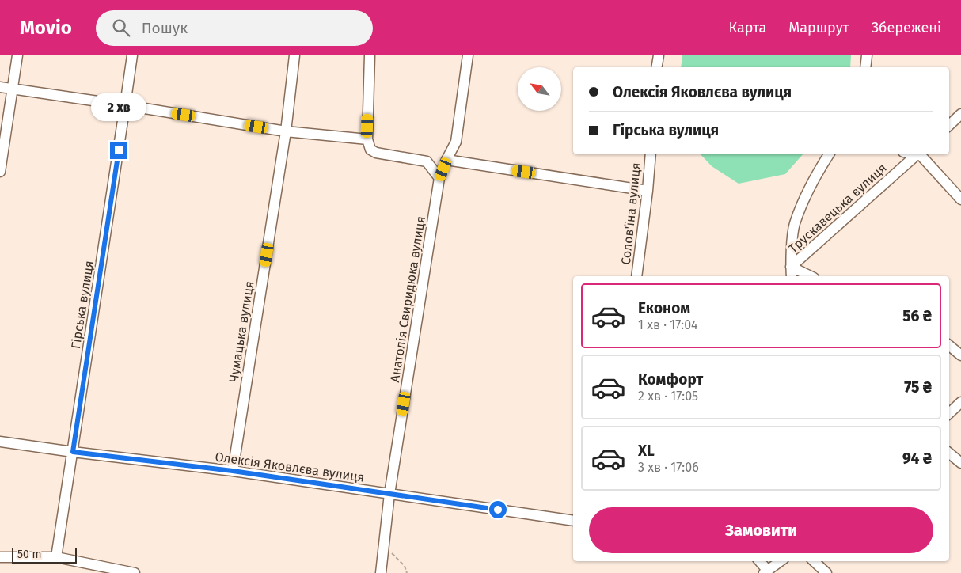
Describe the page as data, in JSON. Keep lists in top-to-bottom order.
{
  "streets": {
    "street": [
      "Трускавецька вулиця",
      "Солов'їна вулиця",
      "Анатолія Свиридюка вулиця",
      "Гірська вулиця",
      "Чумацька вулиця",
      "Олексія Яковлєва вулиця"
    ]
  },
  "crossings": [
    ["Анатолія Свиридюка вулиця", "Олексія Яковлєва вулиця"],
    ["Гірська вулиця", "Олексія Яковлєва вулиця"],
    ["Чумацька вулиця", "Олексія Яковлєва вулиця"]
  ],
  "scale_bar": "50 m",
  "north": "top left",
  "page": {
    "header": "Movio",
    "search": "Пошук",
    "nav": ["Карта", "Маршрут", "Збережені"],
    "banner": ["Олексія Яковлєва вулиця", "Гірська вулиця"],
    "bubble": "2 хв",
    "list": [
      {
        "name": "Економ",
        "note": "1 хв · 17:04",
        "value": "56 ₴"
      },
      {
        "name": "Комфорт",
        "note": "2 хв · 17:05",
        "value": "75 ₴"
      },
      {
        "name": "XL",
        "note": "3 хв · 17:06",
        "value": "94 ₴"
      }
    ],
    "buttons": "Замовити",
    "scale": "50 m"
  }
}
